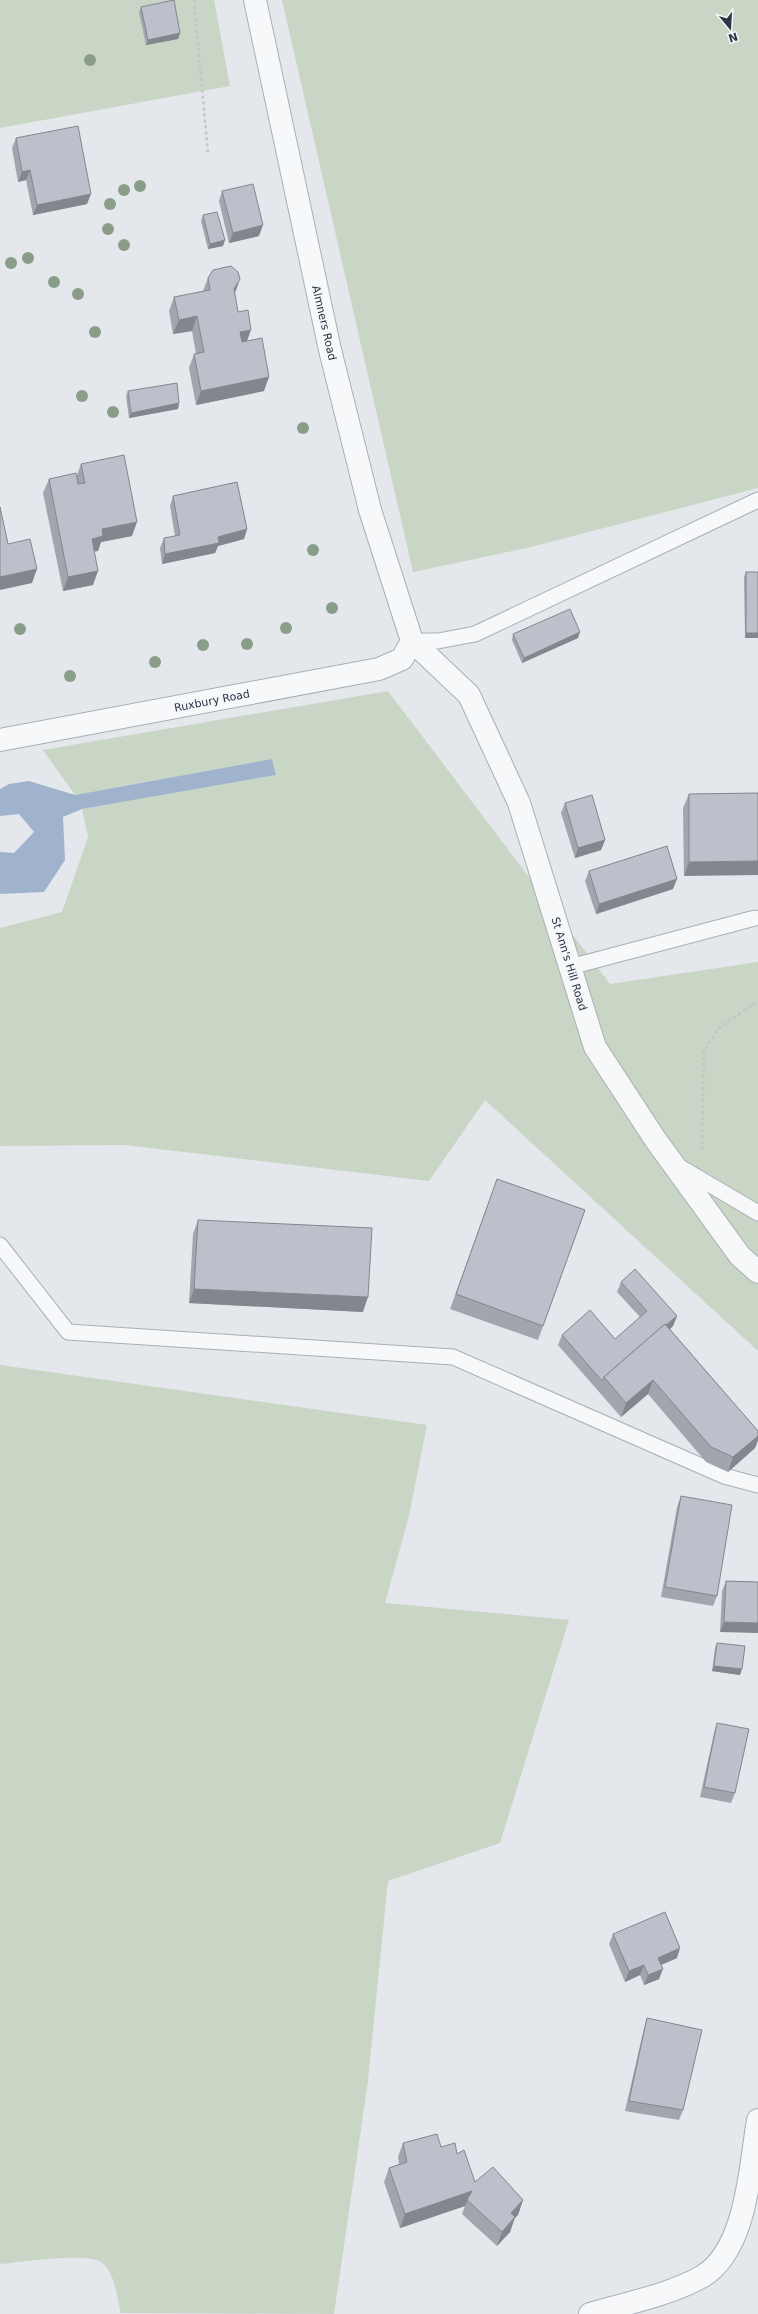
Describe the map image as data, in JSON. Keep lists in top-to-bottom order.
{
  "streets": {
    "street": ["Almners Road", "Ruxbury Road", "St Ann's Hill Road"]
  },
  "crossings": [
    ["Almners Road", "Ruxbury Road"],
    ["Almners Road", "St Ann's Hill Road"],
    ["Ruxbury Road", "St Ann's Hill Road"]
  ],
  "north": "bottom"
}
